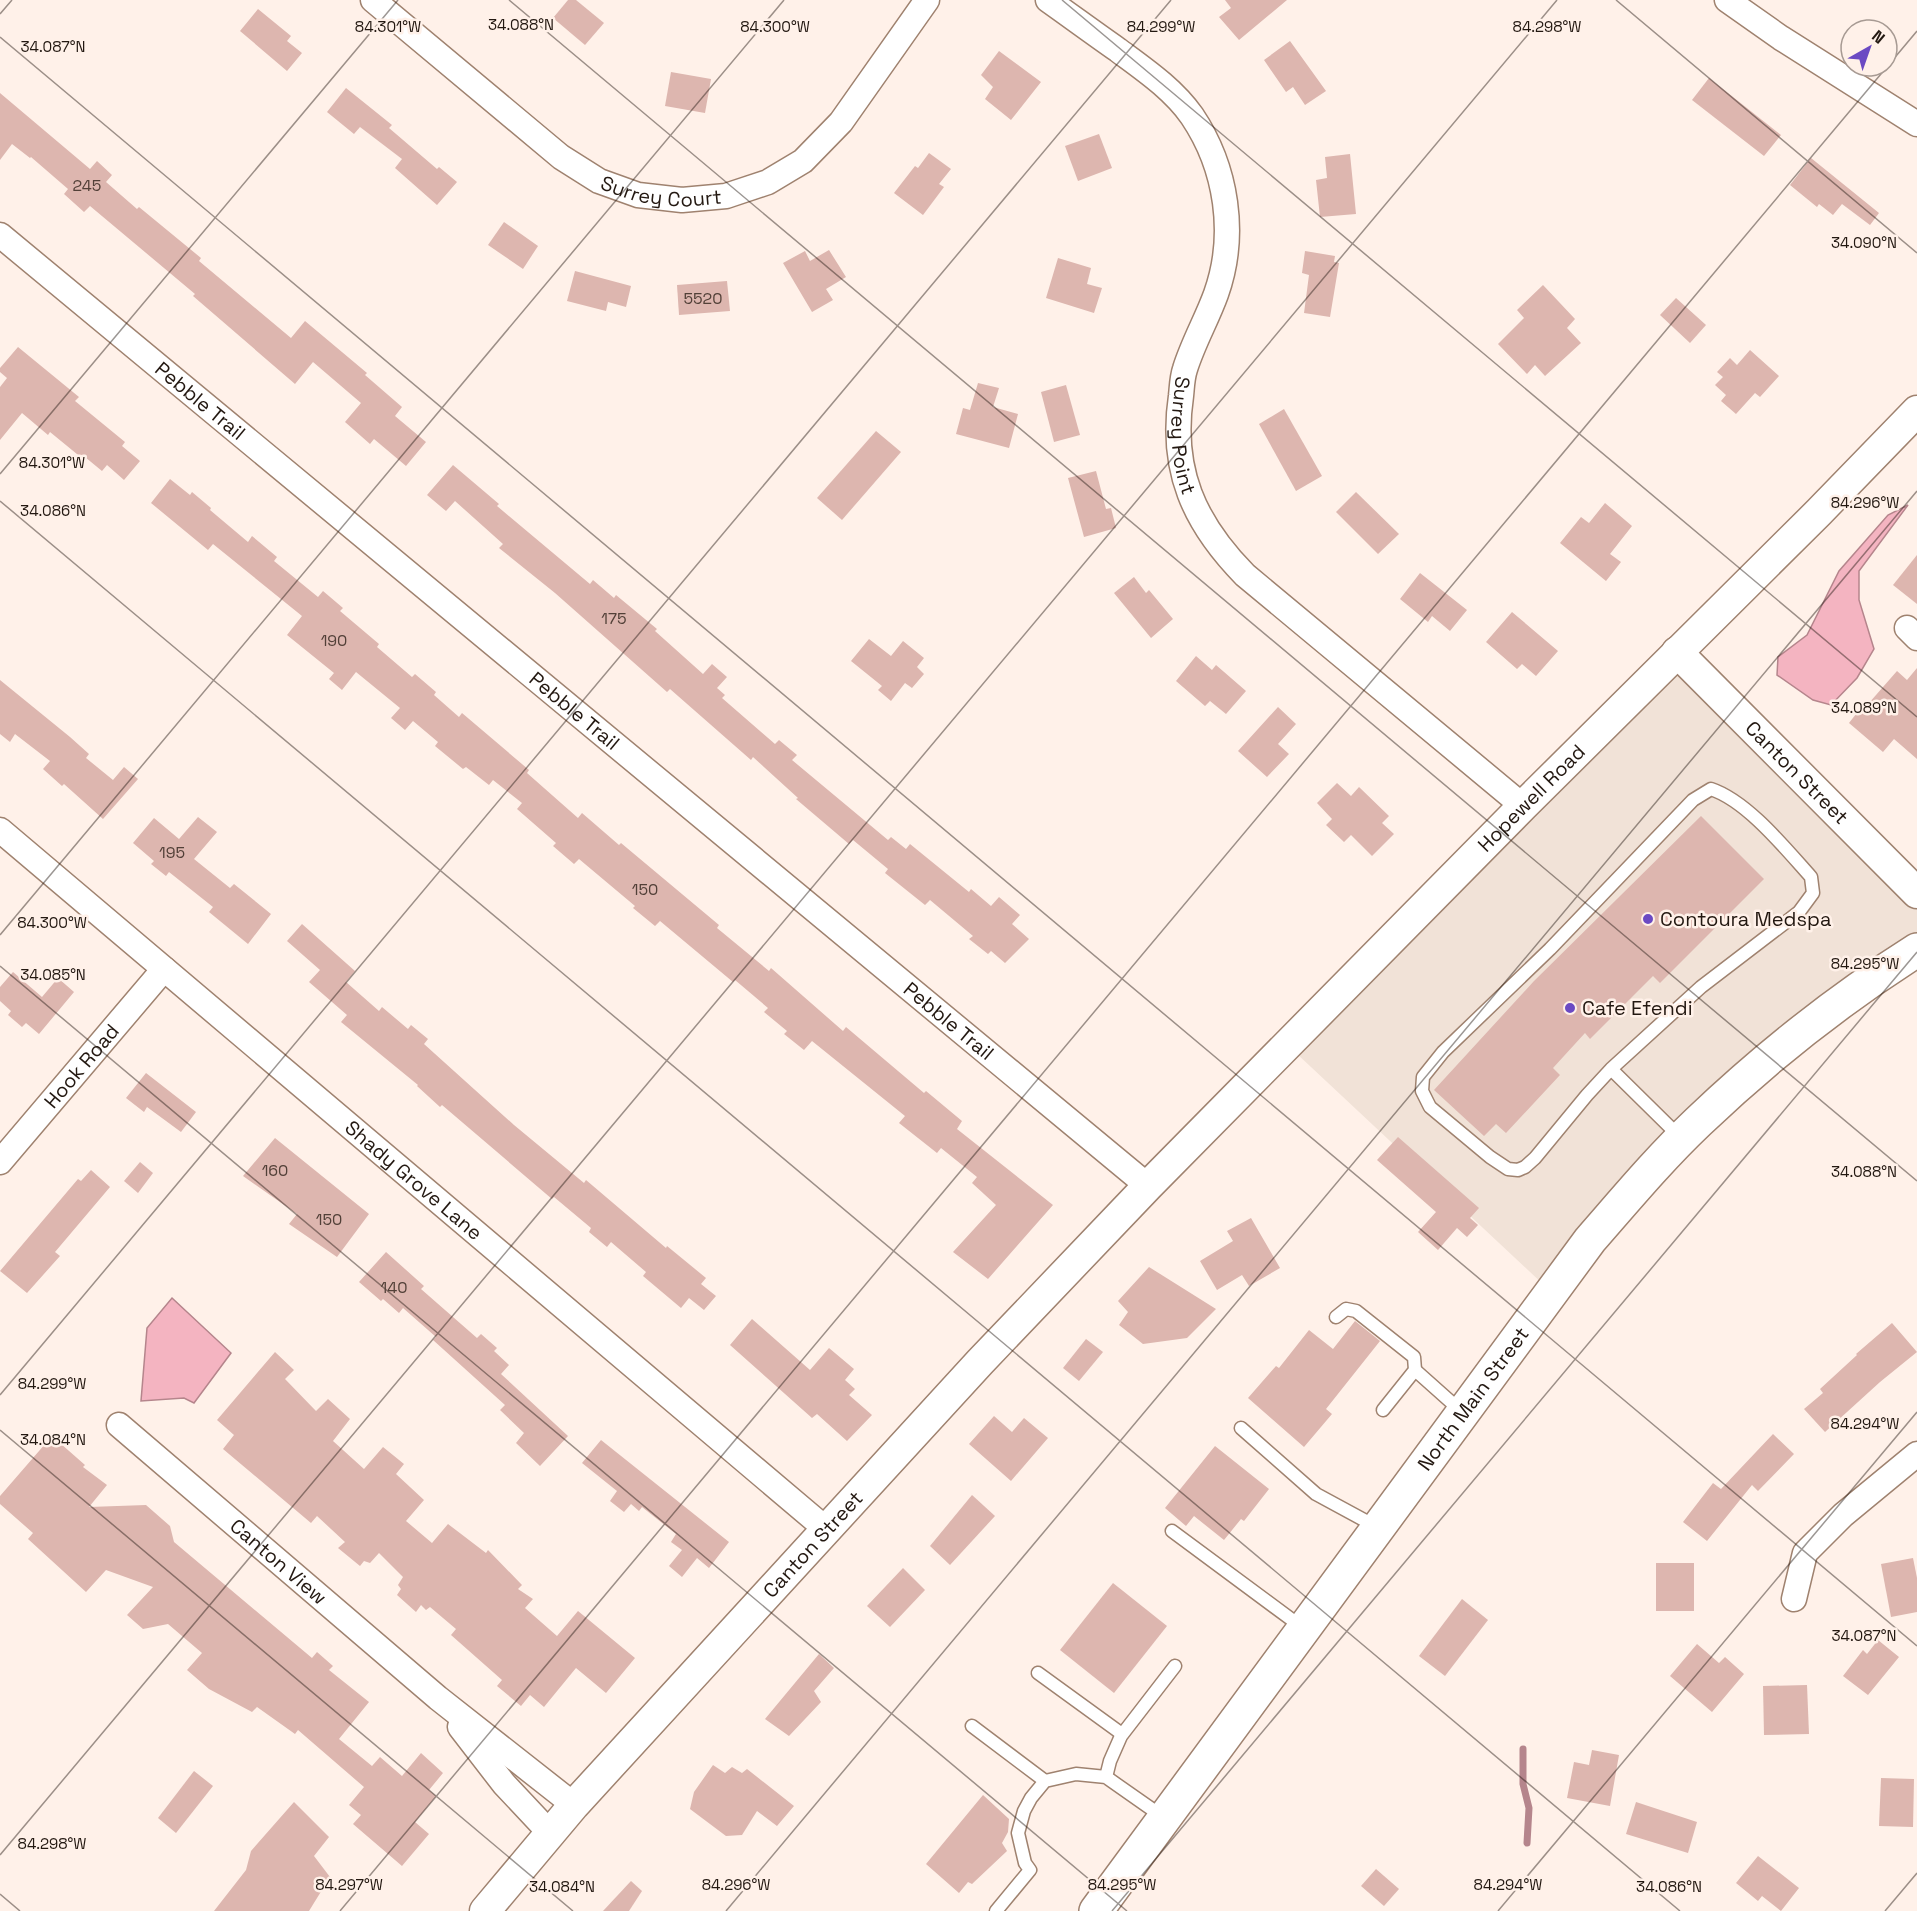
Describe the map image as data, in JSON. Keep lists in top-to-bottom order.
{
  "streets": {
    "main road": ["North Main Street"],
    "street": [
      "Surrey Court",
      "Pebble Trail",
      "Surrey Point",
      "Canton Street",
      "Hopewell Road",
      "Hook Road",
      "Shady Grove Lane",
      "Canton View"
    ]
  },
  "crossings": [
    ["Pebble Trail", "Canton Street"],
    ["Pebble Trail", "Hopewell Road"],
    ["Surrey Point", "Hopewell Road"],
    ["Canton Street", "Hopewell Road"],
    ["Canton Street", "Shady Grove Lane"],
    ["Canton Street", "Canton View"],
    ["Hook Road", "Shady Grove Lane"]
  ],
  "places": ["Contoura Medspa", "Cafe Efendi"],
  "house_numbers": [
    "245",
    "5520",
    "175",
    "190",
    "195",
    "150",
    "160",
    "150",
    "140"
  ],
  "north": "top right",
  "coordinates": [
    "34.088°N",
    "84.301°W",
    "84.300°W",
    "84.299°W",
    "84.298°W",
    "34.087°N",
    "34.090°N",
    "84.296°W",
    "34.086°N",
    "34.089°N",
    "84.295°W",
    "34.085°N",
    "84.294°W",
    "34.084°N",
    "84.297°W"
  ]
}
